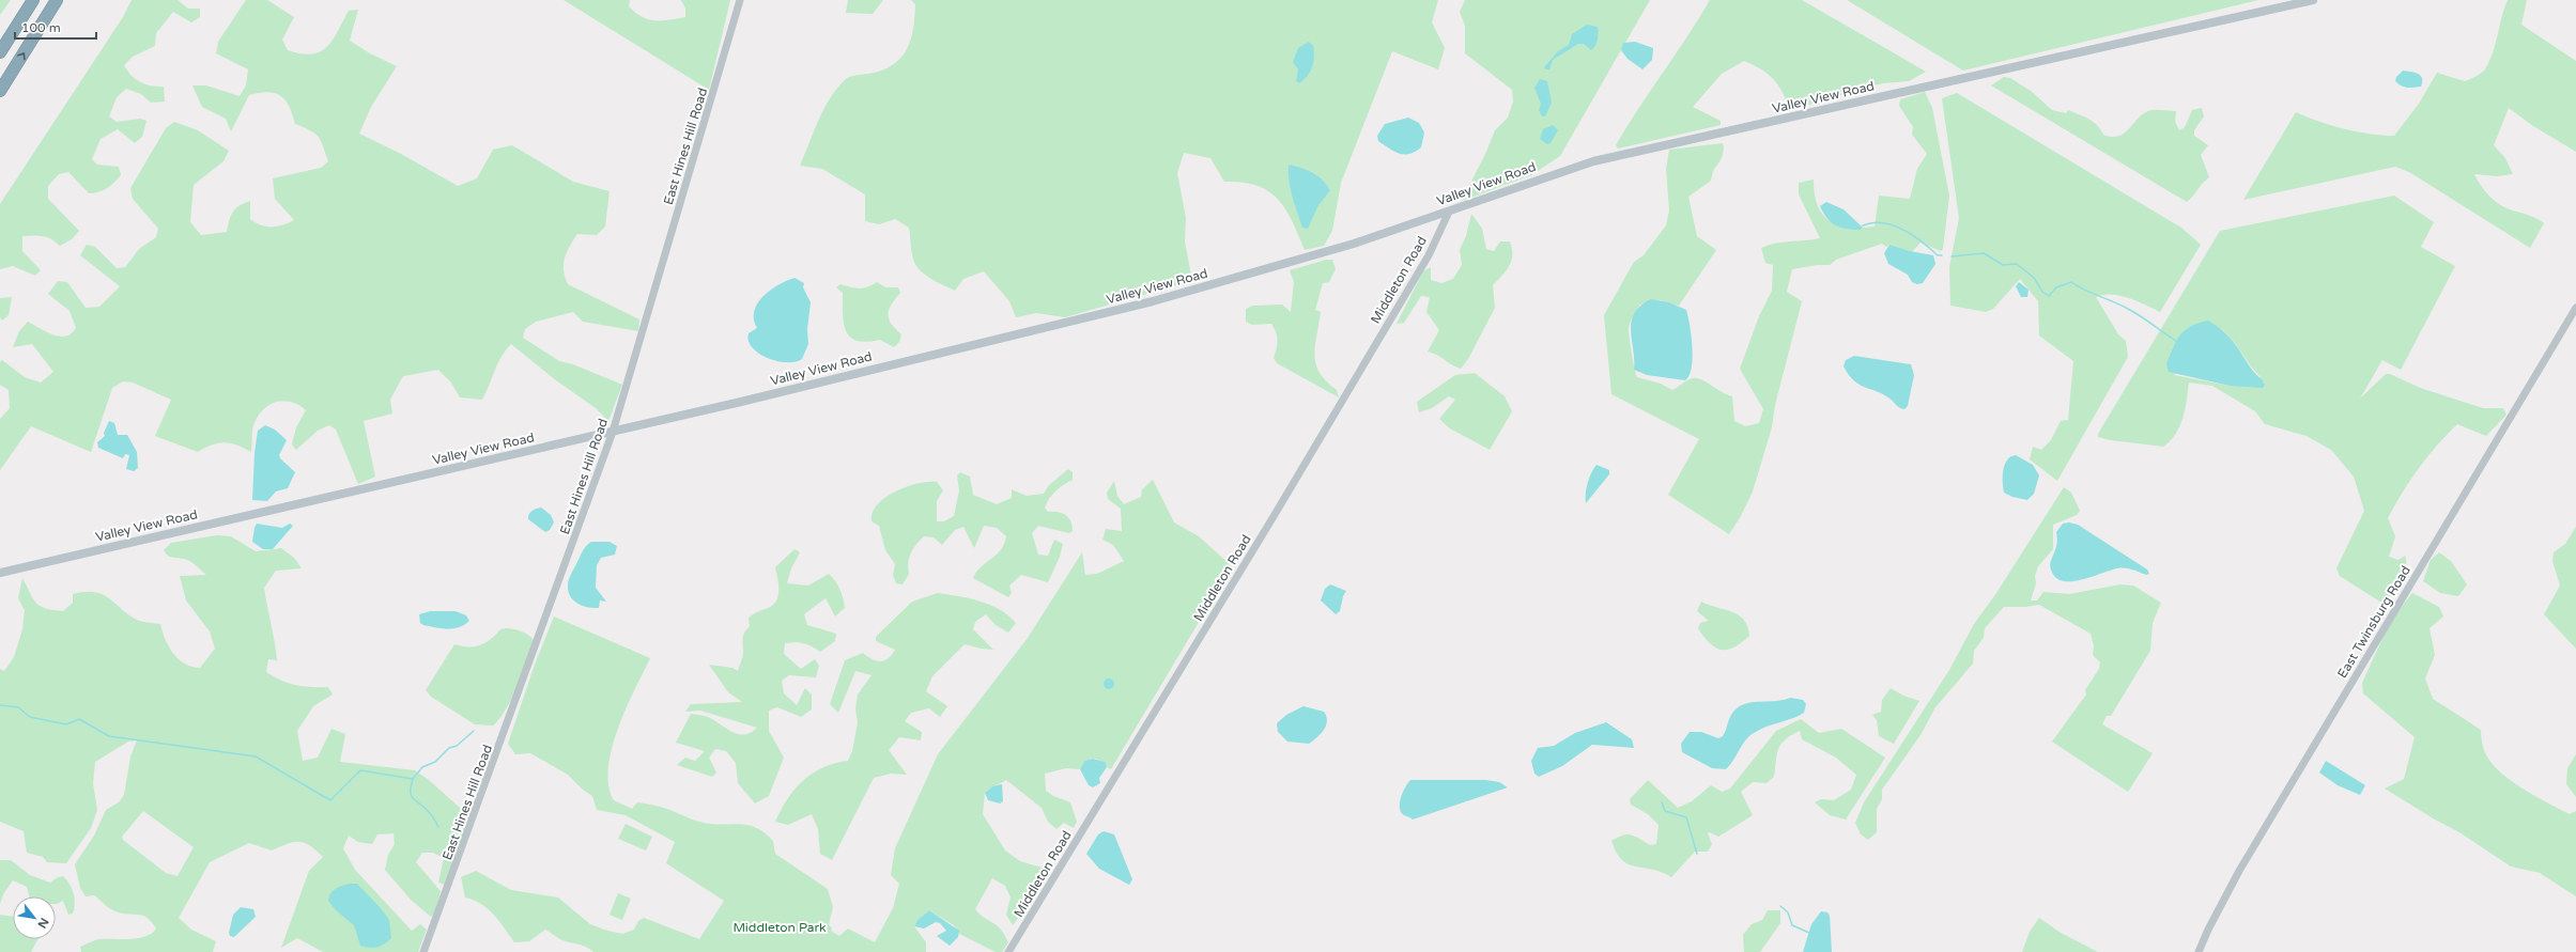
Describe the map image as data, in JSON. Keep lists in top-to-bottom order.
{
  "streets": {
    "main road": ["Valley View Road"],
    "street": ["East Hines Hill Road", "Middleton Road", "East Twinsburg Road"]
  },
  "crossings": [
    ["Valley View Road", "East Hines Hill Road"],
    ["Valley View Road", "Middleton Road"]
  ],
  "parks": ["Middleton Park"],
  "scale_bar": "100 m",
  "north": "bottom right"
}
